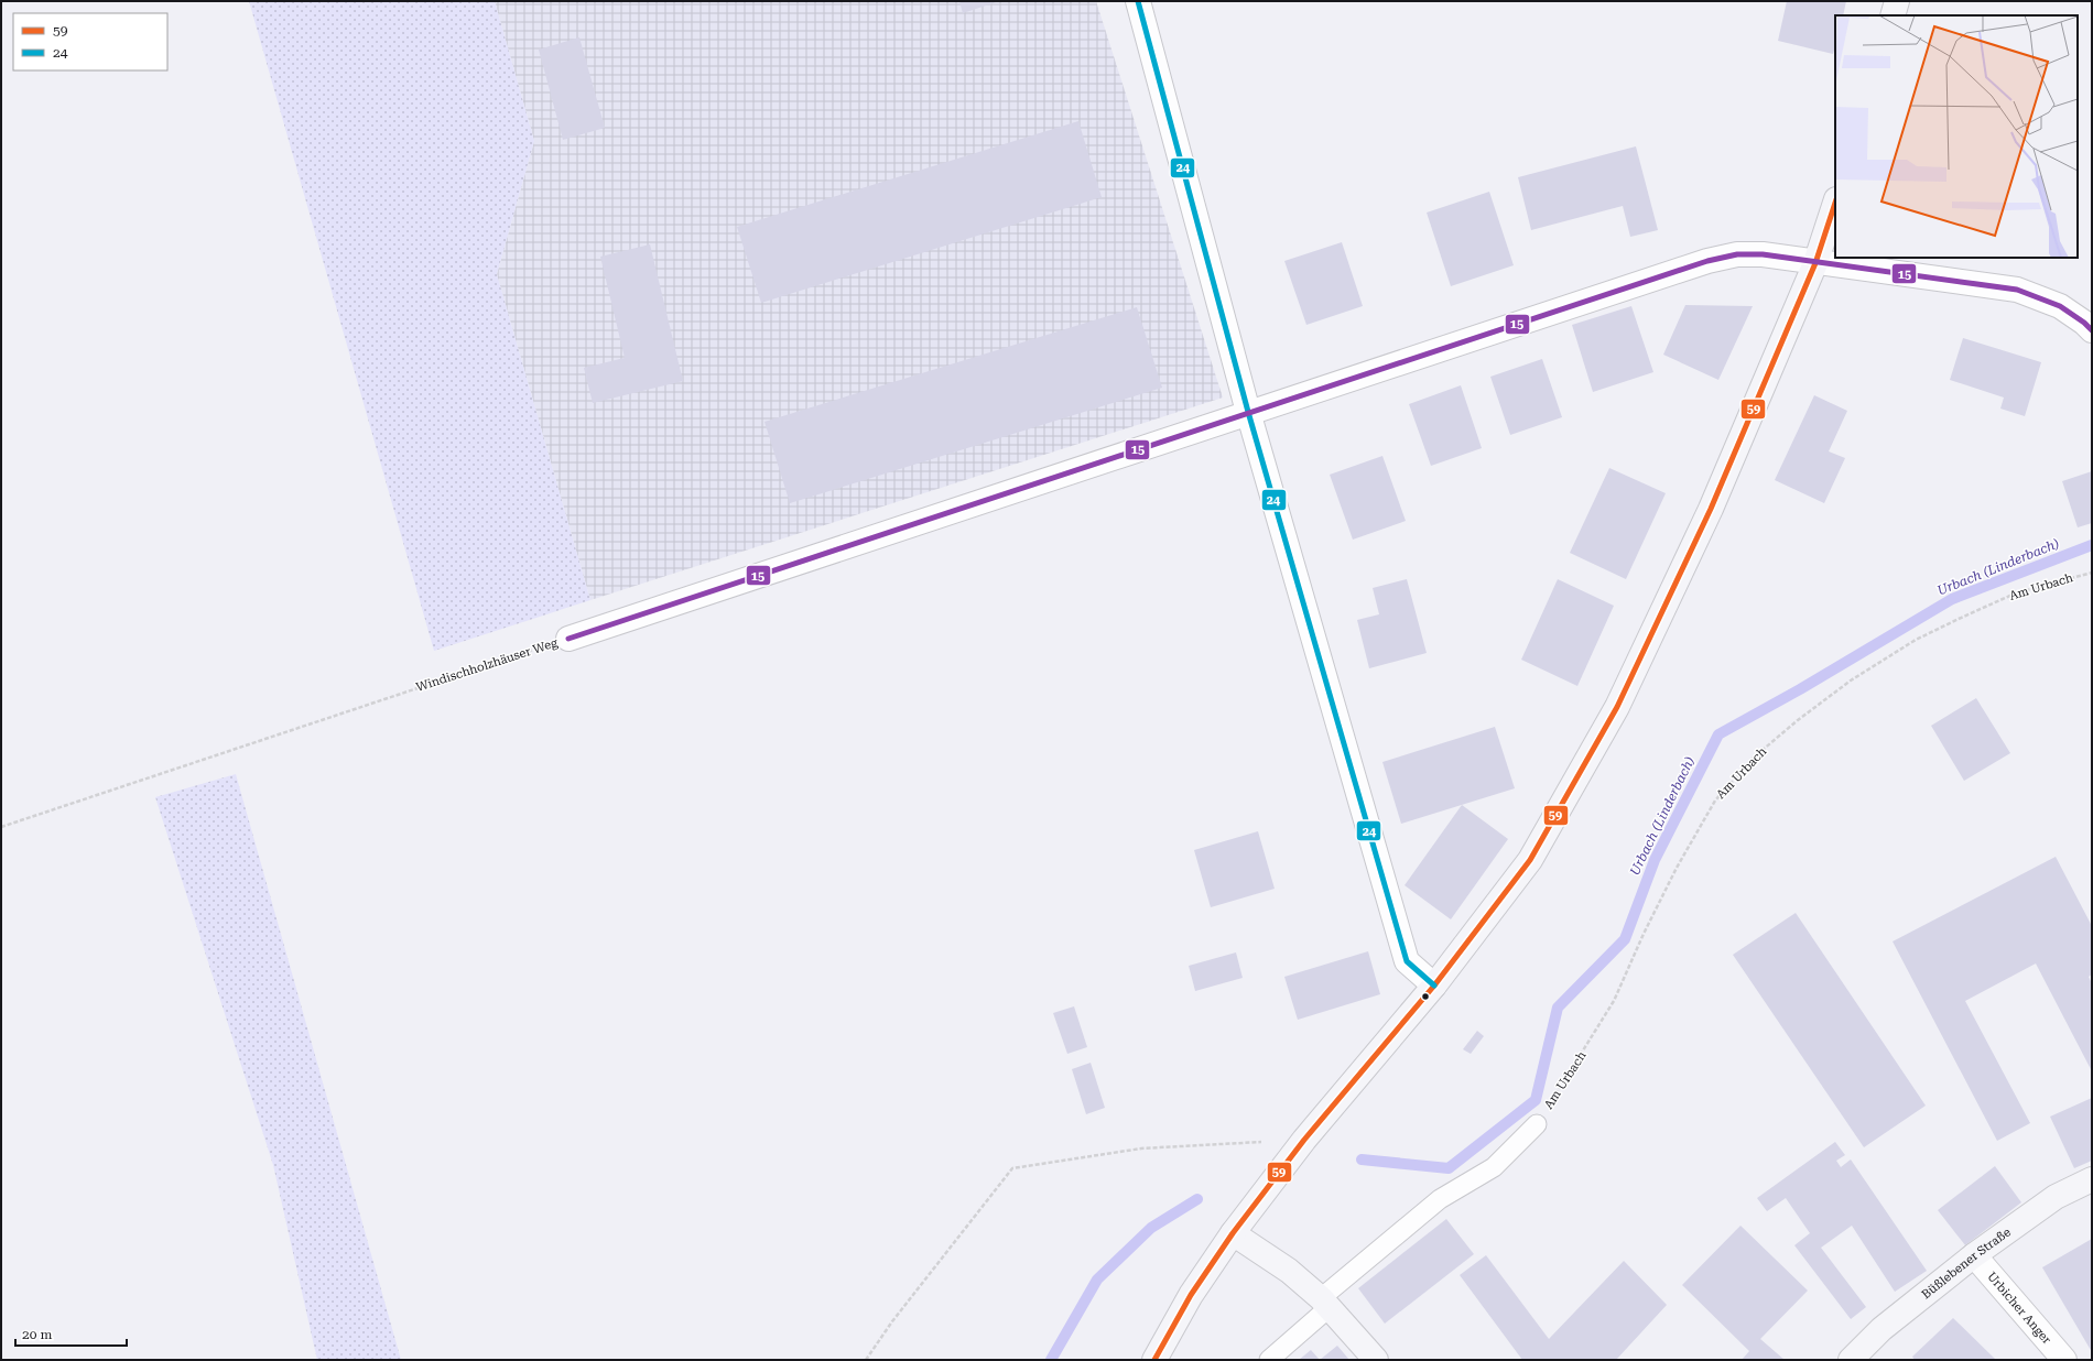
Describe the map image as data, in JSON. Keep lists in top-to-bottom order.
{
  "streets": {
    "street": ["Windischholzhäuser Weg", "Büßlebener Straße", "Urbicher Anger"],
    "path": ["Am Urbach"]
  },
  "crossings": [
    ["Büßlebener Straße", "Urbicher Anger"]
  ],
  "water": ["Urbach (Linderbach)"],
  "lines": ["transit line 24", "transit line 59", "transit line 15"],
  "legend": ["59", "24"],
  "scale_bar": "20 m"
}
